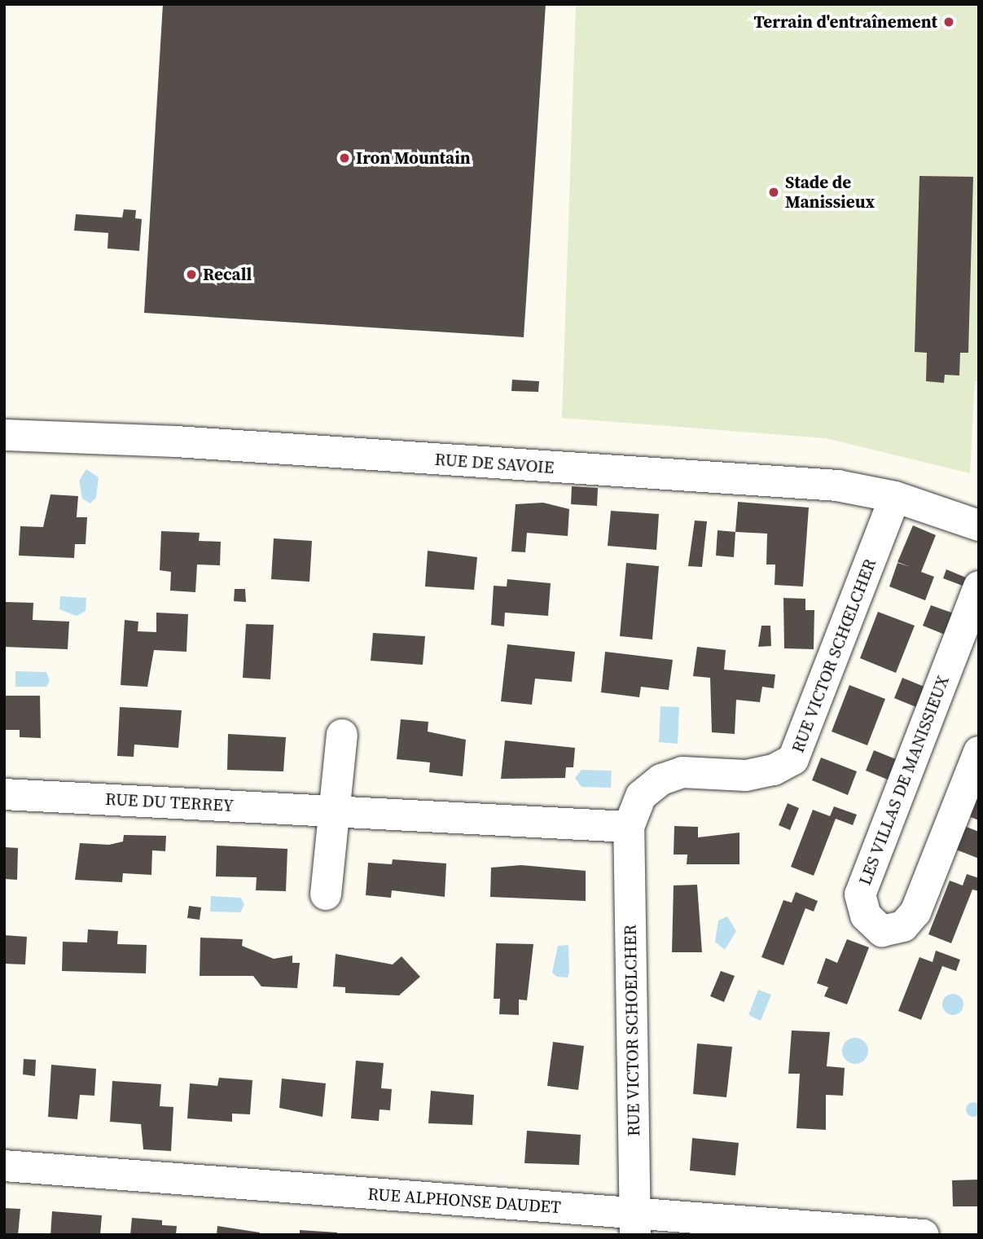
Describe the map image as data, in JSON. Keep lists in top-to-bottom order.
{
  "streets": {
    "street": [
      "RUE DE SAVOIE",
      "RUE VICTOR SCHŒLCHER",
      "LES VILLAS DE MANISSIEUX",
      "RUE DU TERREY",
      "RUE VICTOR SCHOELCHER",
      "RUE ALPHONSE DAUDET"
    ]
  },
  "crossings": [
    ["RUE DE SAVOIE", "RUE VICTOR SCHŒLCHER"],
    ["RUE VICTOR SCHŒLCHER", "RUE DU TERREY"],
    ["RUE VICTOR SCHŒLCHER", "RUE VICTOR SCHOELCHER"],
    ["RUE DU TERREY", "RUE VICTOR SCHOELCHER"],
    ["RUE VICTOR SCHOELCHER", "RUE ALPHONSE DAUDET"]
  ],
  "places": [
    "Terrain d'entraînement",
    "Iron Mountain",
    "Stade de Manissieux",
    "Recall"
  ]
}
